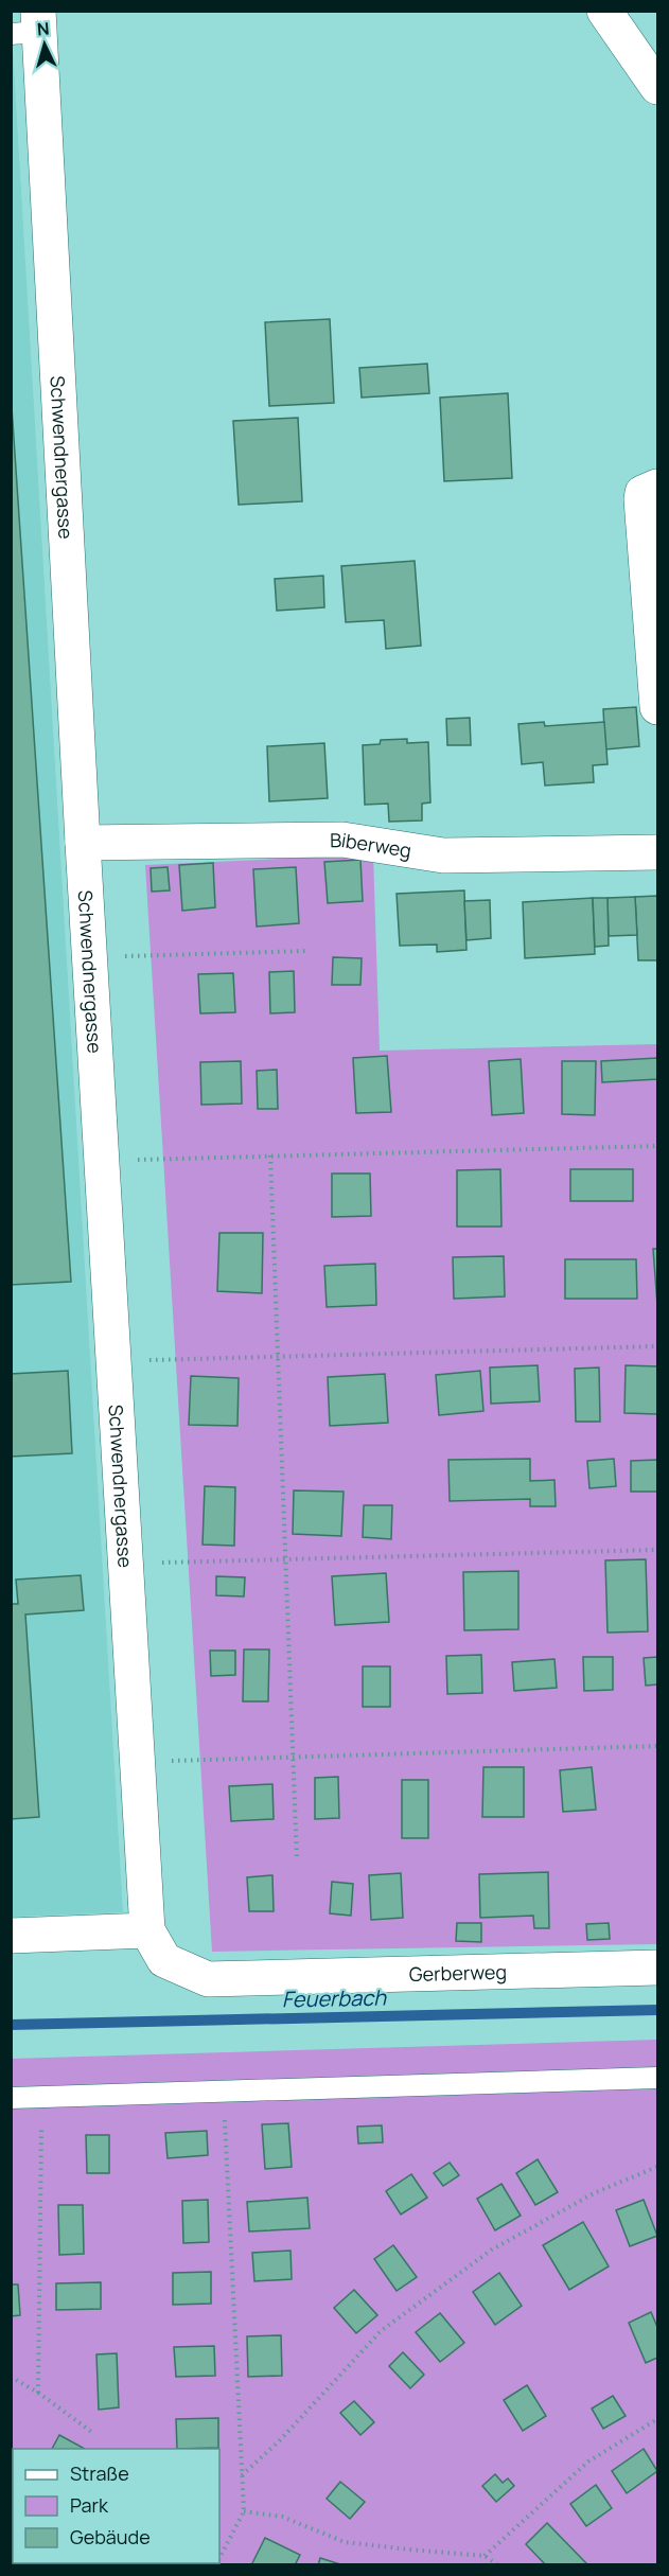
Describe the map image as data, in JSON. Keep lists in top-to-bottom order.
{
  "streets": {
    "street": ["Schwendnergasse", "Biberweg", "Gerberweg"]
  },
  "crossings": [
    ["Schwendnergasse", "Biberweg"],
    ["Schwendnergasse", "Gerberweg"]
  ],
  "water": ["Feuerbach"],
  "legend": ["Straße", "Park", "Gebäude"],
  "north": "top"
}
